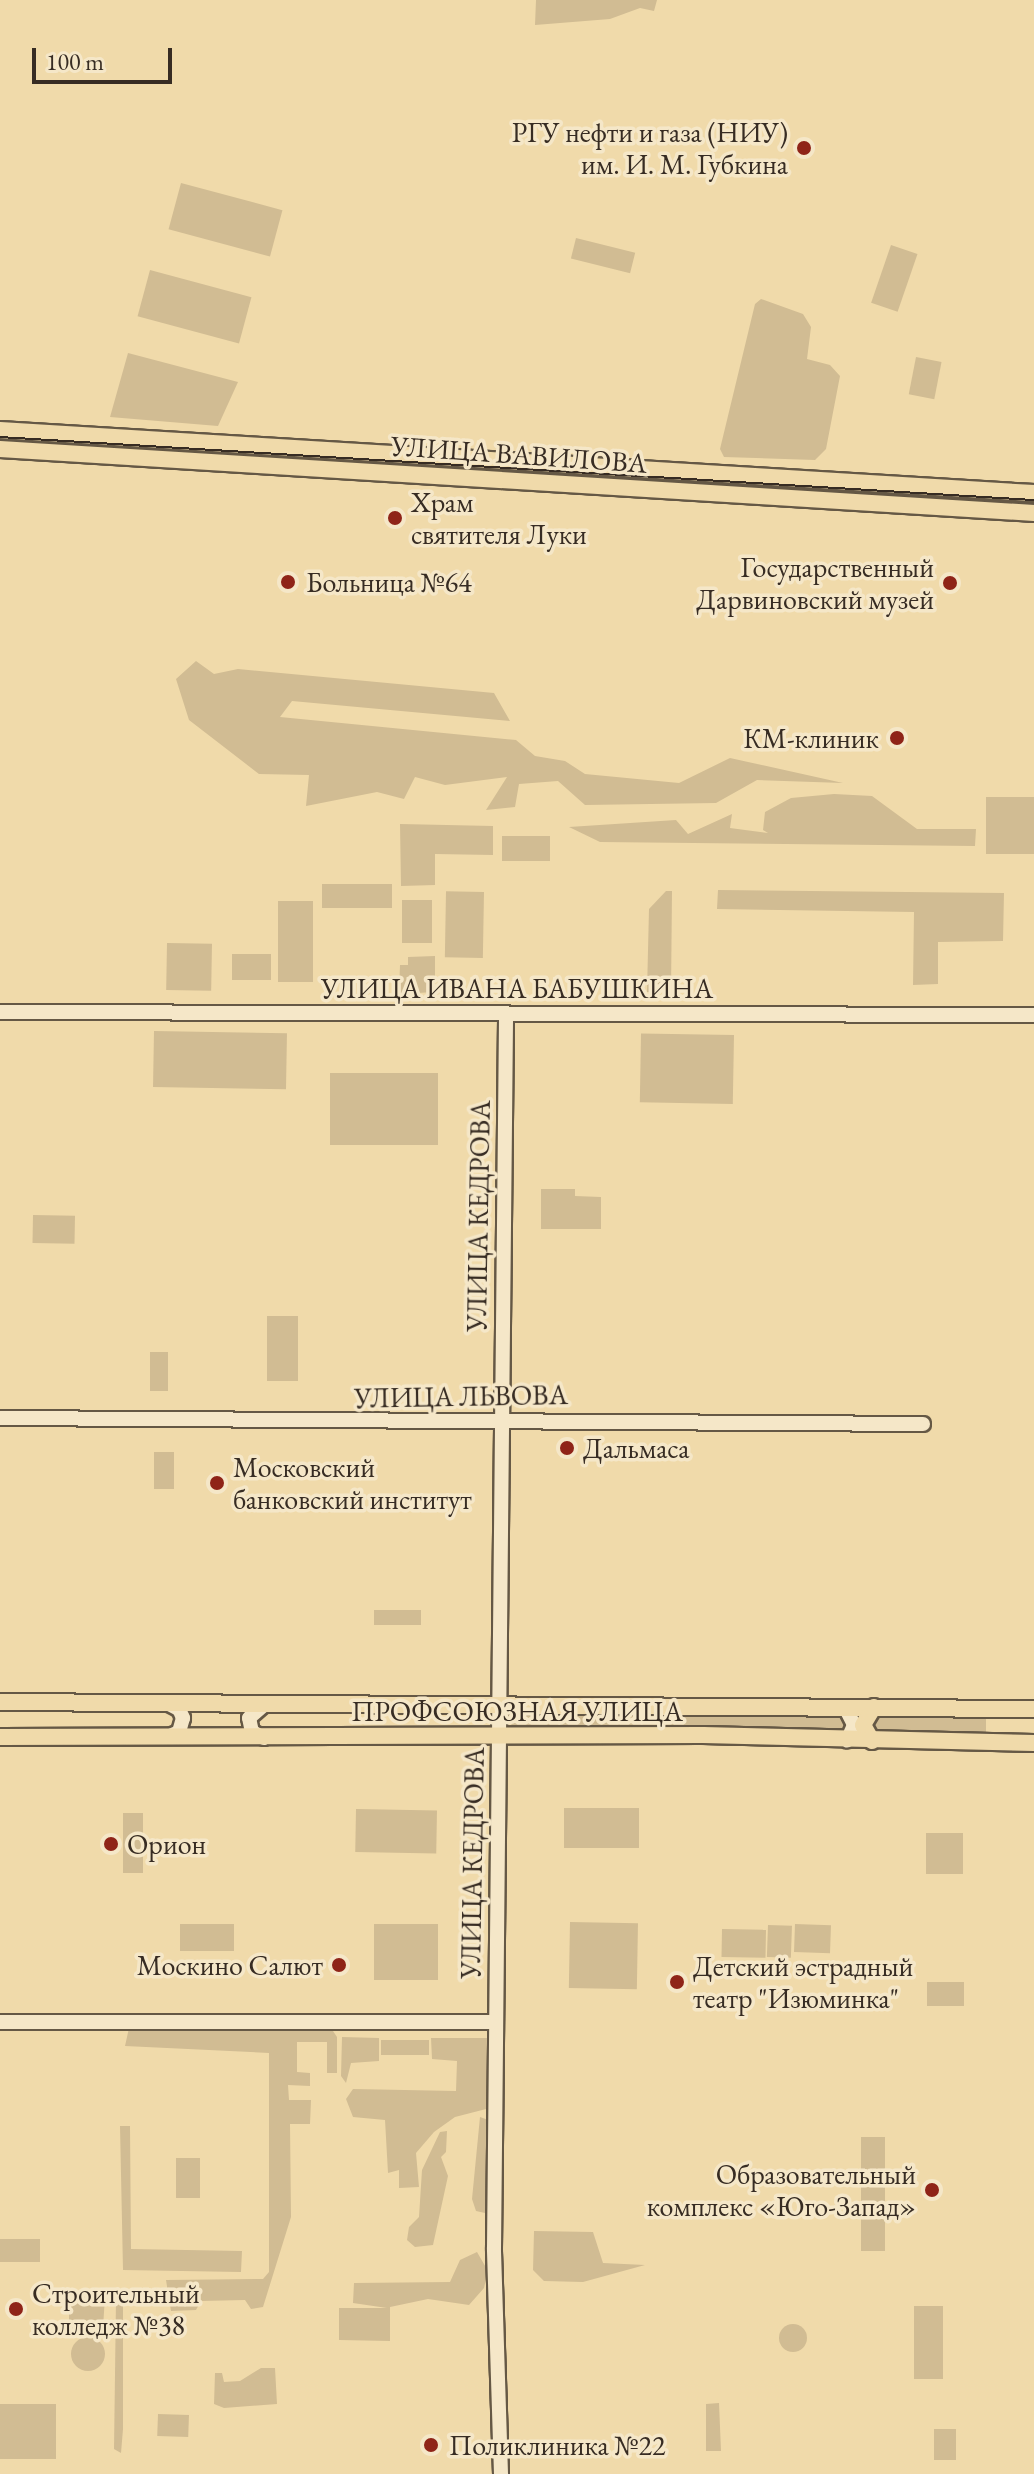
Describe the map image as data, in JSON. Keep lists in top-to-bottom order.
{
  "streets": {
    "main road": ["УЛИЦА ВАВИЛОВА", "ПРОФСОЮЗНАЯ УЛИЦА"],
    "street": ["УЛИЦА ИВАНА БАБУШКИНА", "УЛИЦА КЕДРОВА", "УЛИЦА ЛЬВОВА"]
  },
  "crossings": [
    ["УЛИЦА ИВАНА БАБУШКИНА", "УЛИЦА КЕДРОВА"],
    ["УЛИЦА КЕДРОВА", "УЛИЦА ЛЬВОВА"],
    ["УЛИЦА КЕДРОВА", "ПРОФСОЮЗНАЯ УЛИЦА"]
  ],
  "places": [
    "РГУ нефти и газа (НИУ) им. И. М. Губкина",
    "Храм святителя Луки",
    "Больница №64",
    "Государственный Дарвиновский музей",
    "КМ-клиник",
    "Дальмаса",
    "Московский банковский институт",
    "Орион",
    "Москино Салют",
    "Детский эстрадный театр \"Изюминка\"",
    "Образовательный комплекс «Юго-Запад»",
    "Строительный колледж №38",
    "Поликлиника №22"
  ],
  "scale_bar": "100 m"
}
